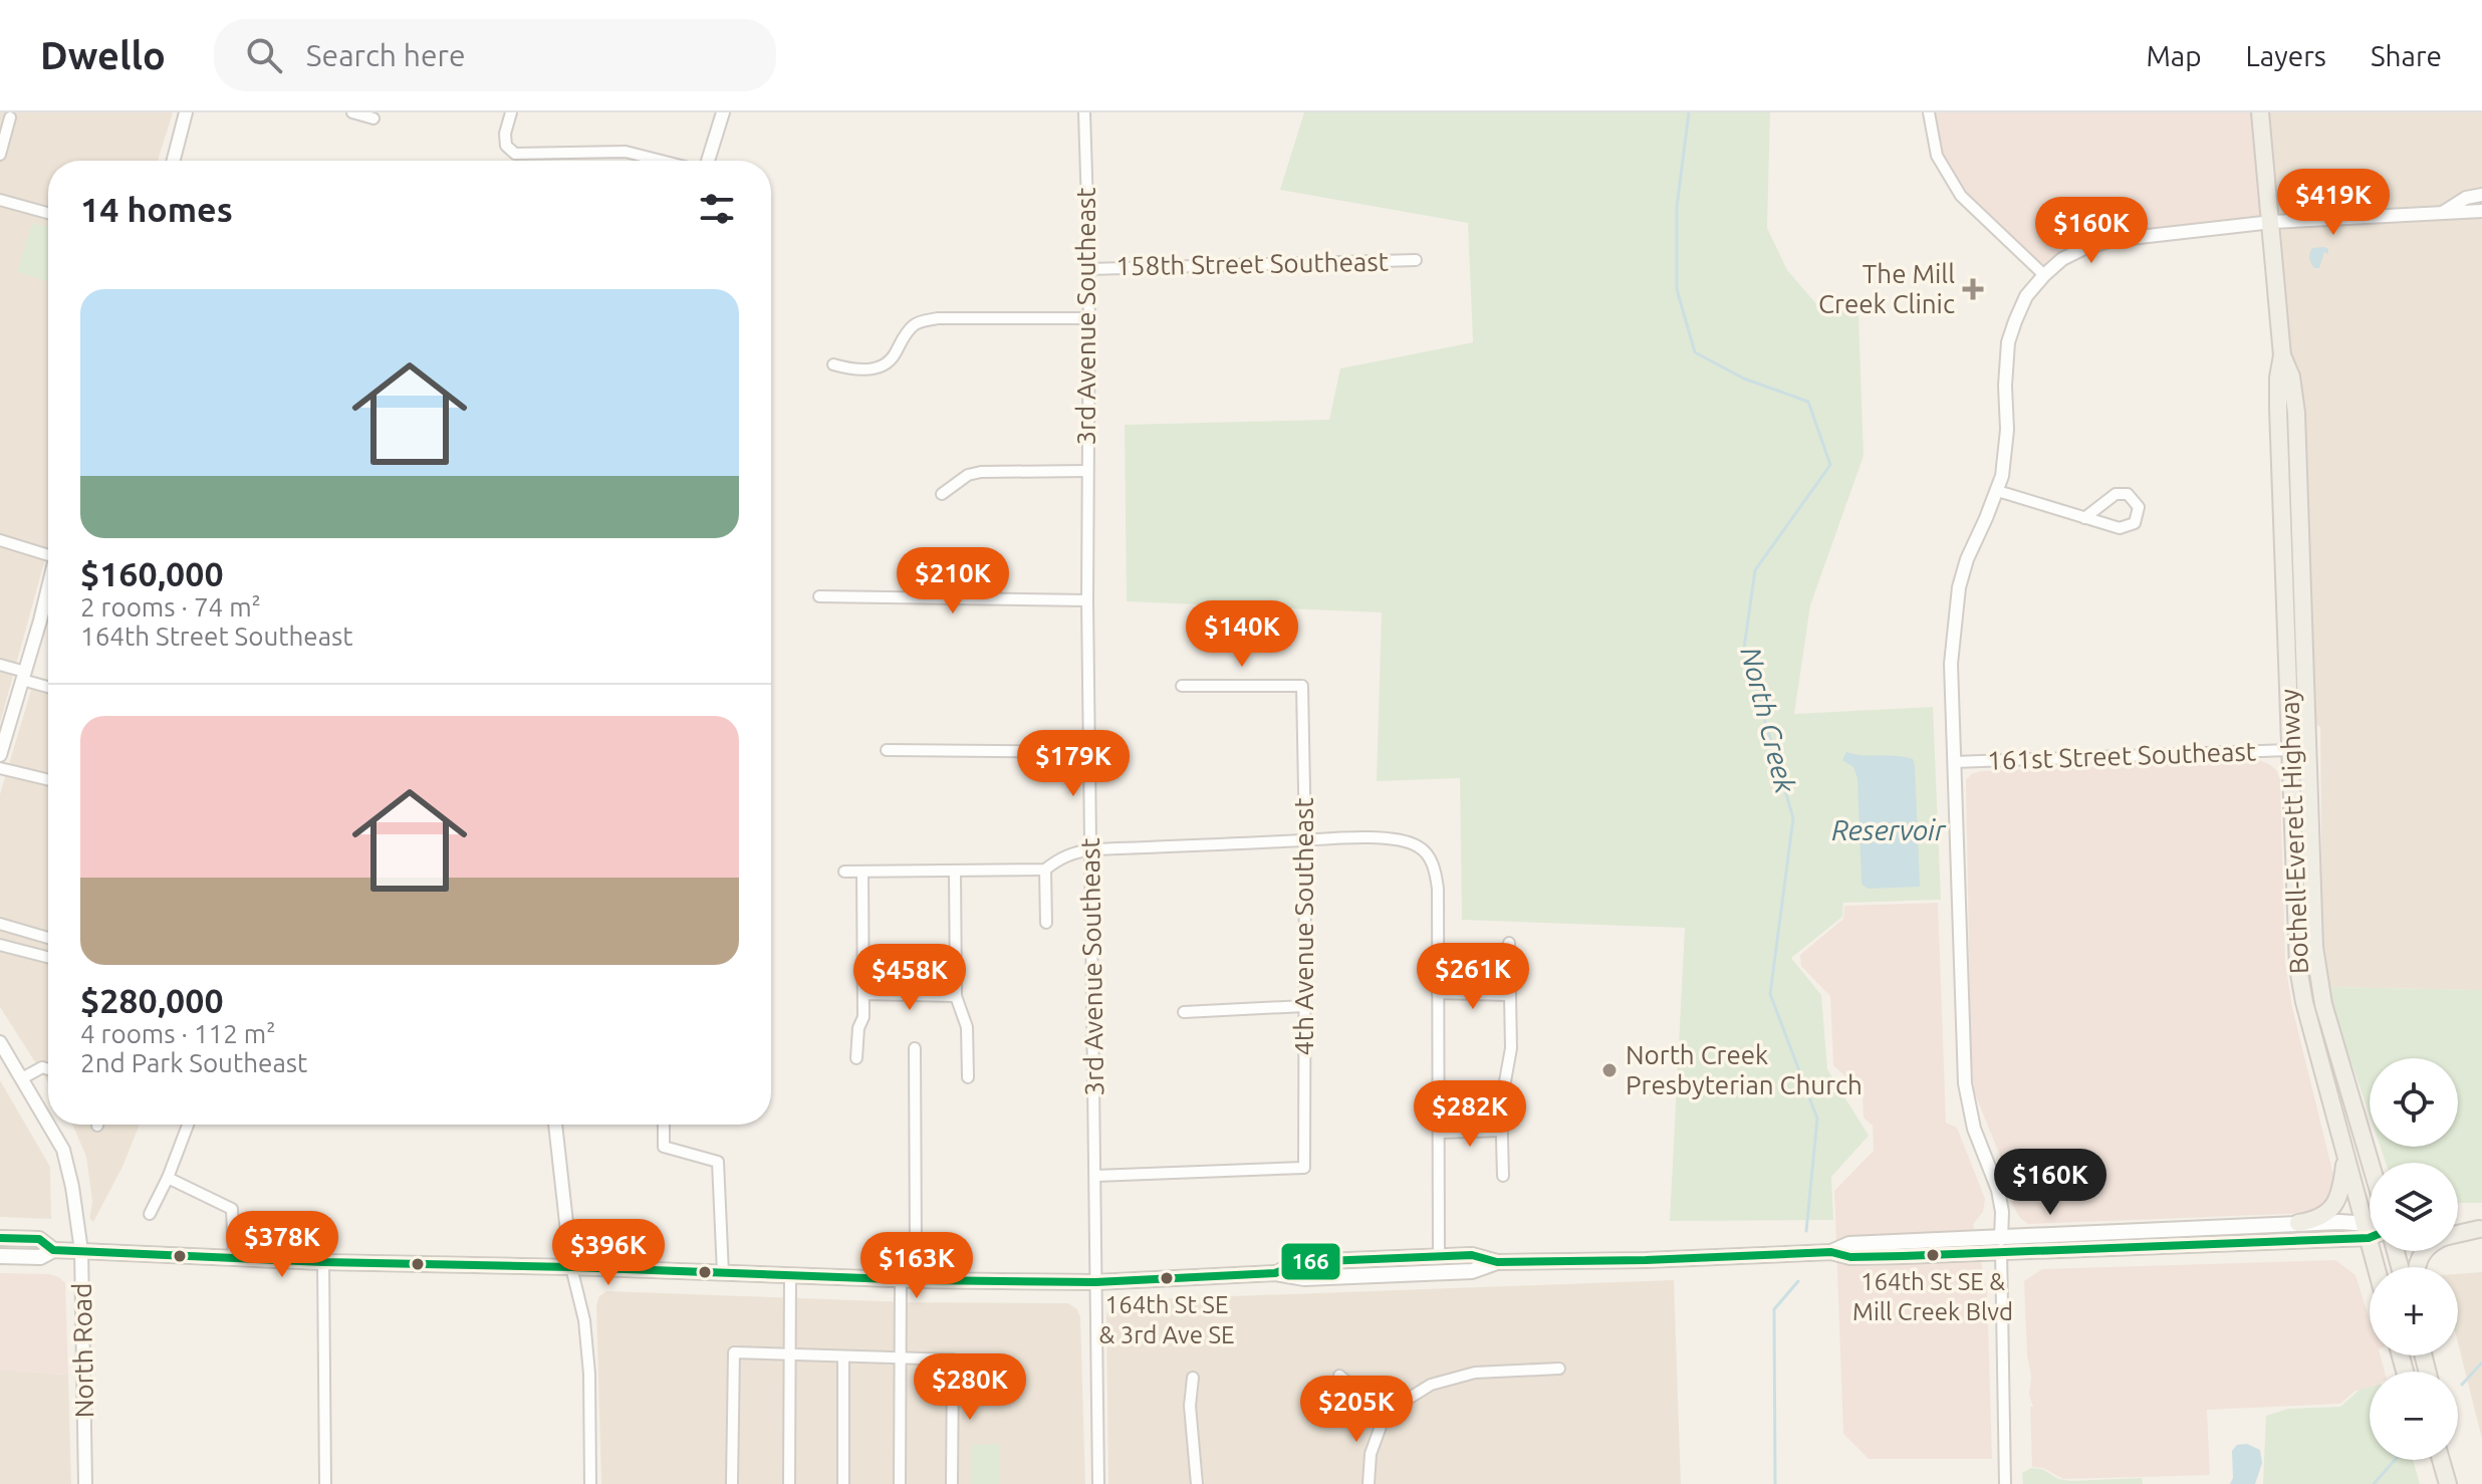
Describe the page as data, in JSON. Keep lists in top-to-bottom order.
{
  "streets": {
    "main road": ["Bothell-Everett Highway"],
    "street": [
      "158th Street Southeast",
      "3rd Avenue Southeast",
      "161st Street Southeast",
      "4th Avenue Southeast",
      "North Road"
    ]
  },
  "crossings": [
    ["158th Street Southeast", "3rd Avenue Southeast"],
    ["3rd Avenue Southeast", "4th Avenue Southeast"],
    ["161st Street Southeast", "Bothell-Everett Highway"]
  ],
  "water": ["North Creek", "Reservoir"],
  "places": {
    "health": ["The Mill Creek Clinic"],
    "other": ["North Creek Presbyterian Church", "164th St SE & Mill Creek Blvd", "164th St SE & 3rd Ave SE"]
  },
  "lines": ["transit line 166"],
  "page": {
    "header": "Dwello",
    "search": "Search here",
    "nav": ["Map", "Layers", "Share"],
    "heading": "14 homes",
    "price": [
      "$419K",
      "$160K",
      "$210K",
      "$140K",
      "$179K",
      "$261K",
      "$458K",
      "$282K",
      "$160K",
      "$378K",
      "$396K",
      "$163K",
      "$280K",
      "$205K"
    ],
    "list": [
      {
        "name": "$160,000",
        "note": "2 rooms · 74 m² · 164th Street Southeast"
      },
      {
        "name": "$280,000",
        "note": "4 rooms · 112 m² · 2nd Park Southeast"
      }
    ],
    "map_buttons": ["+", "−"]
  }
}
